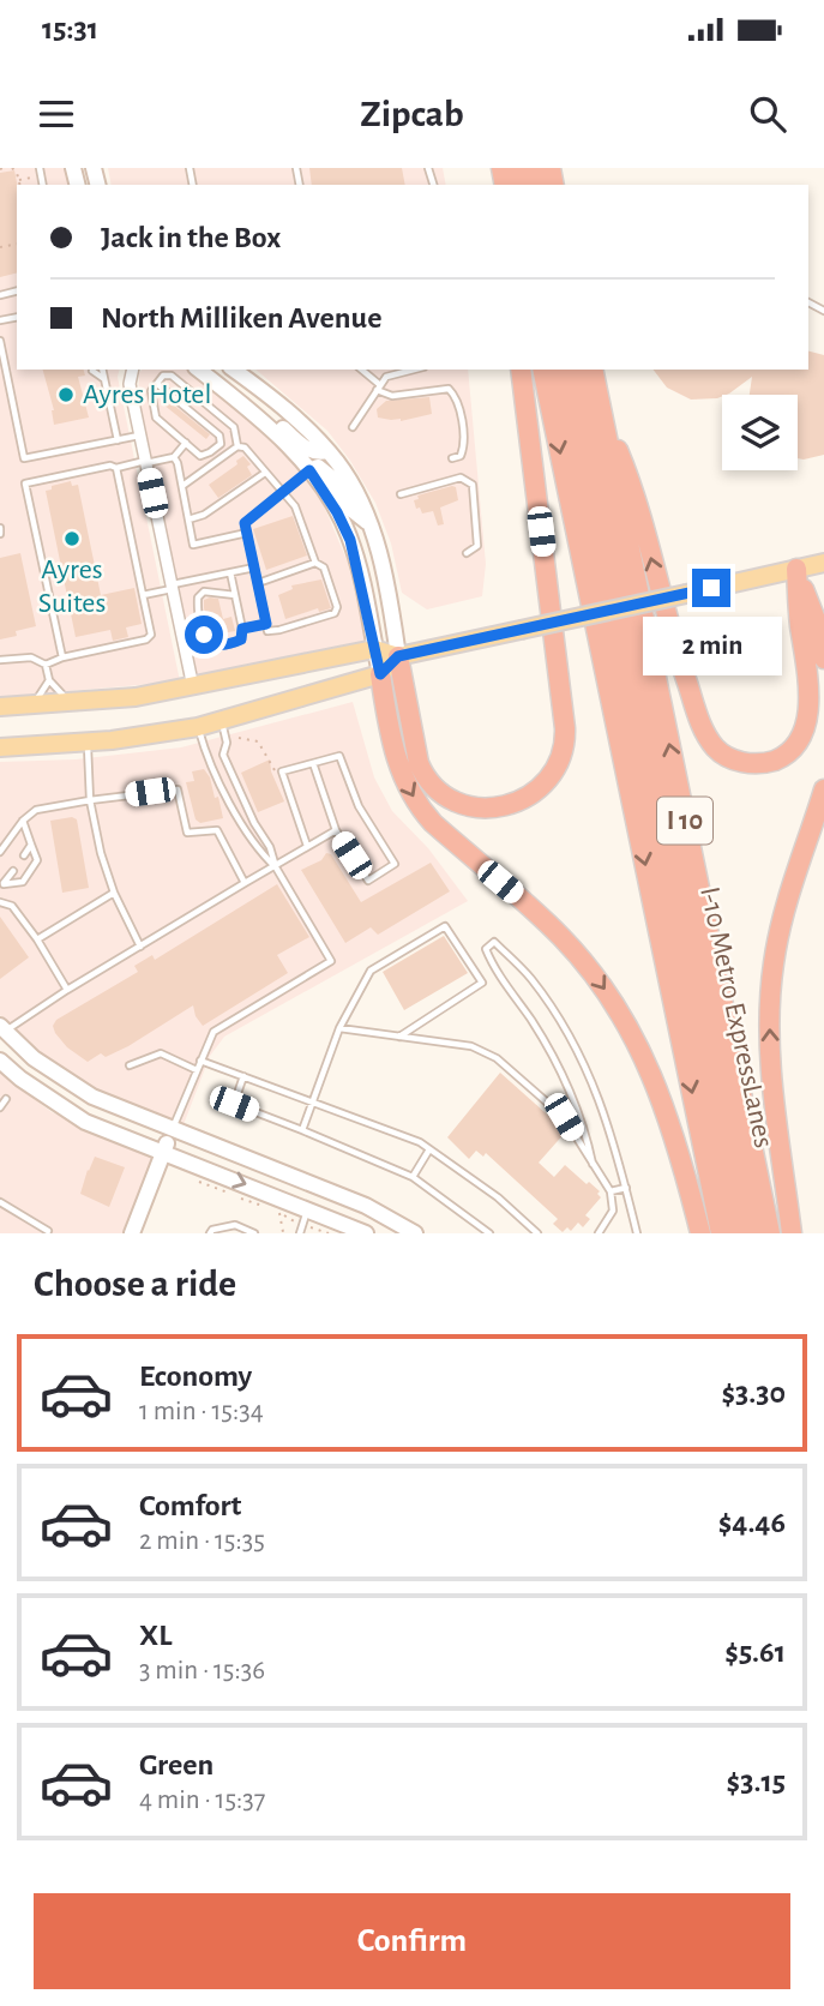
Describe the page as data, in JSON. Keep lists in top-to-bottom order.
{
  "streets": {
    "highway": ["I 10", "I-10 Metro ExpressLanes"]
  },
  "places": ["Ayres Hotel", "Ayres Suites"],
  "page": {
    "status": "15:31",
    "header": "Zipcab",
    "banner": ["Jack in the Box", "North Milliken Avenue"],
    "bubble": "2 min",
    "heading": "Choose a ride",
    "list": [
      {
        "name": "Economy",
        "note": "1 min · 15:34",
        "value": "$3.30"
      },
      {
        "name": "Comfort",
        "note": "2 min · 15:35",
        "value": "$4.46"
      },
      {
        "name": "XL",
        "note": "3 min · 15:36",
        "value": "$5.61"
      },
      {
        "name": "Green",
        "note": "4 min · 15:37",
        "value": "$3.15"
      }
    ],
    "buttons": "Confirm"
  }
}
